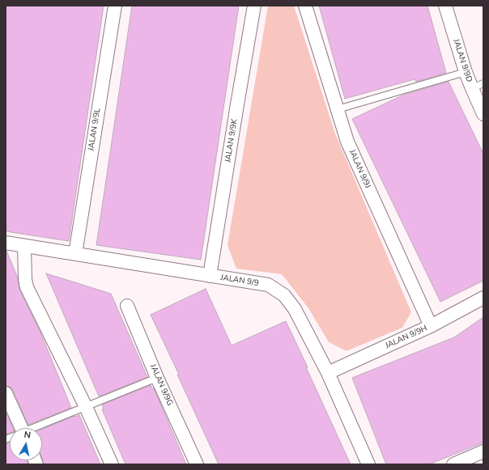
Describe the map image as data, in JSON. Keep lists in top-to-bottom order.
{
  "streets": {
    "street": [
      "JALAN 9/9D",
      "JALAN 9/9L",
      "JALAN 9/9K",
      "JALAN 9/9J",
      "JALAN 9/9",
      "JALAN 9/9H",
      "JALAN 9/9G"
    ]
  },
  "crossings": [
    ["JALAN 9/9L", "JALAN 9/9"],
    ["JALAN 9/9K", "JALAN 9/9"],
    ["JALAN 9/9J", "JALAN 9/9H"],
    ["JALAN 9/9", "JALAN 9/9H"]
  ],
  "north": "top"
}
